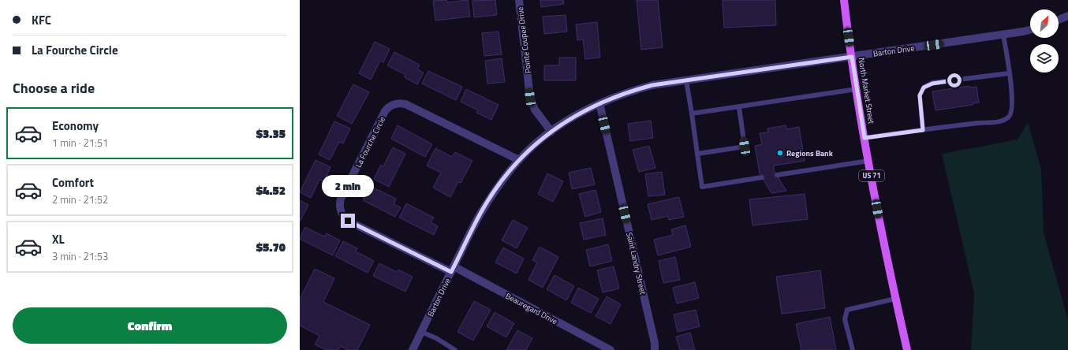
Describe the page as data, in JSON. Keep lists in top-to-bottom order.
{
  "streets": {
    "main road": ["North Market Street", "US 71"],
    "street": [
      "Pointe Coupee Drive",
      "Barton Drive",
      "La Fourche Circle",
      "Saint Landry Street",
      "Beauregard Drive"
    ]
  },
  "crossings": [
    ["Pointe Coupee Drive", "Barton Drive"],
    ["Barton Drive", "North Market Street"],
    ["Barton Drive", "La Fourche Circle"],
    ["Barton Drive", "Saint Landry Street"],
    ["Barton Drive", "Beauregard Drive"],
    ["La Fourche Circle", "Beauregard Drive"]
  ],
  "places": ["Regions Bank"],
  "north": "top right",
  "page": {
    "banner": ["KFC", "La Fourche Circle"],
    "heading": "Choose a ride",
    "list": [
      {
        "name": "Economy",
        "note": "1 min · 21:51",
        "value": "$3.35"
      },
      {
        "name": "Comfort",
        "note": "2 min · 21:52",
        "value": "$4.52"
      },
      {
        "name": "XL",
        "note": "3 min · 21:53",
        "value": "$5.70"
      }
    ],
    "bubble": "2 min",
    "buttons": "Confirm"
  }
}
